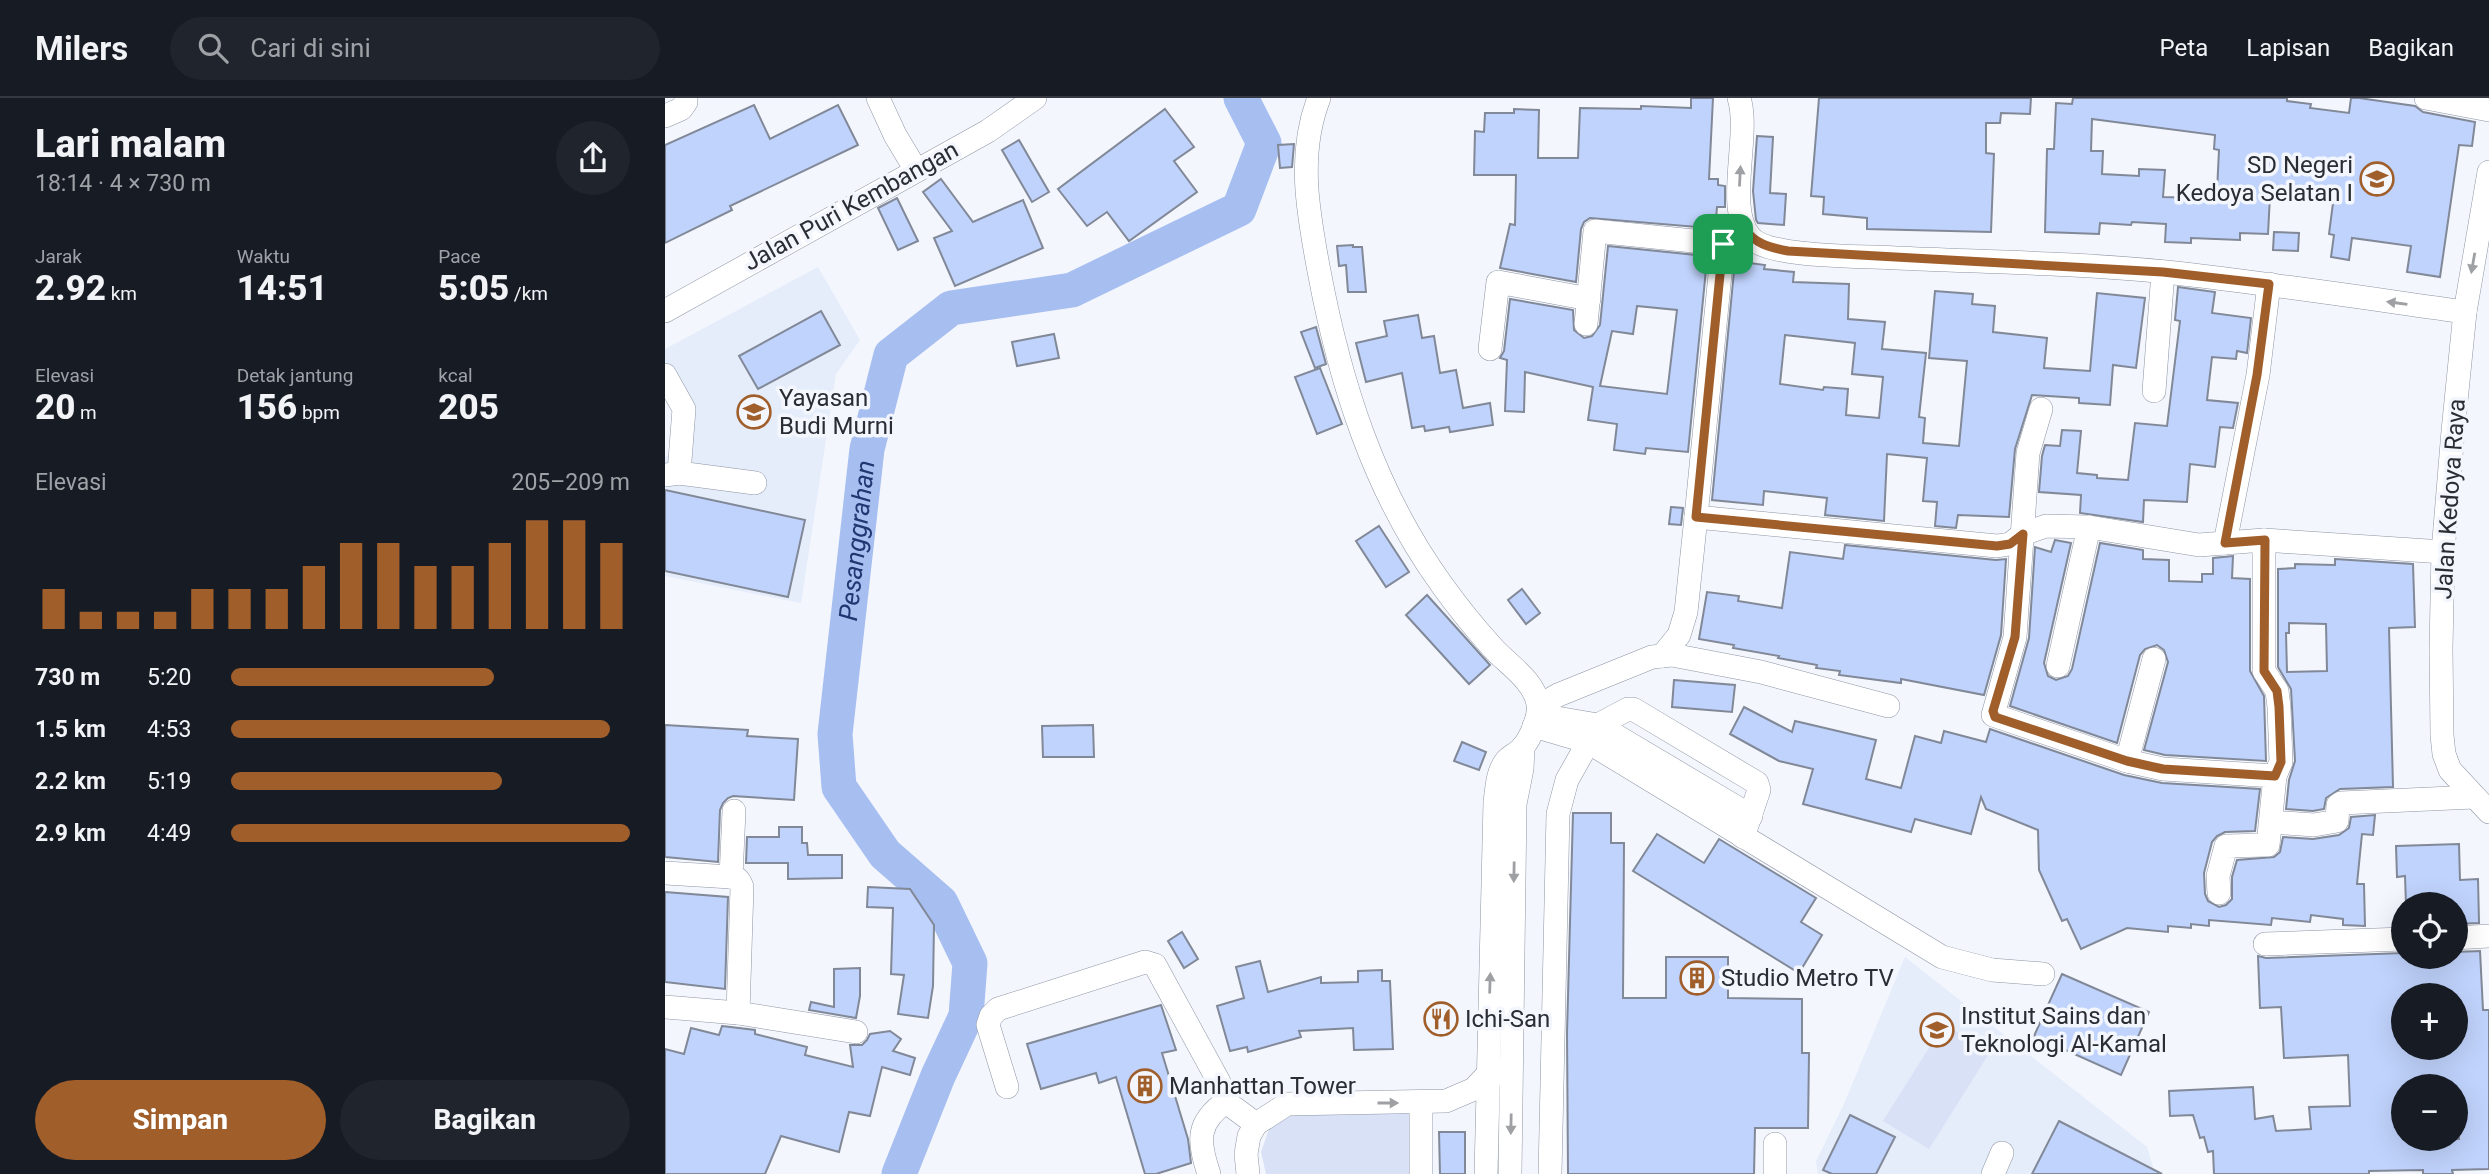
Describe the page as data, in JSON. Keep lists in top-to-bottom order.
{
  "streets": {
    "street": ["Jalan Puri Kembangan", "Jalan Kedoya Raya"]
  },
  "water": ["Pesanggrahan"],
  "places": {
    "school or university": ["SD Negeri Kedoya Selatan I", "Yayasan Budi Murni", "Institut Sains dan Teknologi Al-Kamal"],
    "building": ["Studio Metro TV", "Manhattan Tower"],
    "restaurant": ["Ichi-San"]
  },
  "page": {
    "header": "Milers",
    "search": "Cari di sini",
    "nav": ["Peta", "Lapisan", "Bagikan"],
    "heading": ["Lari malam", "18:14 · 4 × 730 m"],
    "stats": [
      ["Jarak", "2.92 km"],
      ["Waktu", "14:51"],
      ["Pace", "5:05 /km"],
      ["Elevasi", "20 m"],
      ["Detak jantung", "156 bpm"],
      ["kcal", "205"]
    ],
    "chart": ["Elevasi", "205–209 m"],
    "list": [
      {
        "name": "730 m",
        "note": "5:20"
      },
      {
        "name": "1.5 km",
        "note": "4:53"
      },
      {
        "name": "2.2 km",
        "note": "5:19"
      },
      {
        "name": "2.9 km",
        "note": "4:49"
      }
    ],
    "map_buttons": ["+", "−"],
    "buttons": ["Simpan", "Bagikan"]
  }
}
